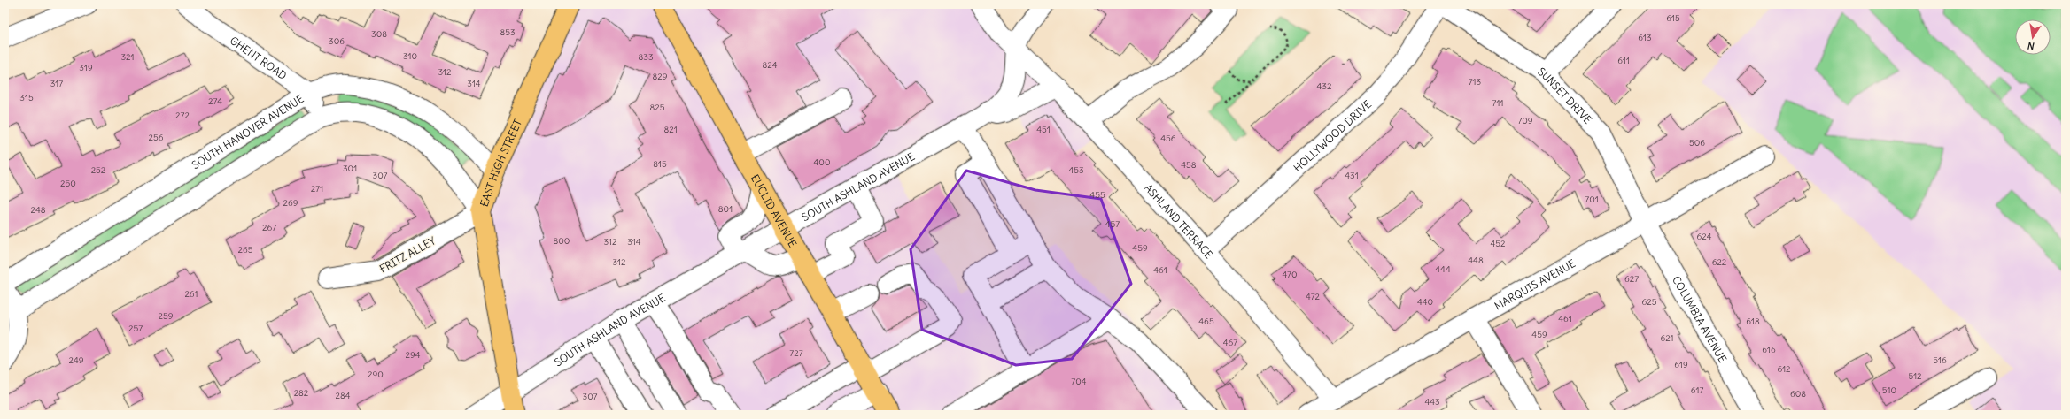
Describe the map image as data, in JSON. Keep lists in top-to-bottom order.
{
  "streets": {
    "main road": ["EAST HIGH STREET", "EUCLID AVENUE"],
    "street": [
      "GHENT ROAD",
      "SUNSET DRIVE",
      "SOUTH HANOVER AVENUE",
      "HOLLYWOOD DRIVE",
      "SOUTH ASHLAND AVENUE",
      "ASHLAND TERRACE",
      "FRITZ ALLEY",
      "MARQUIS AVENUE",
      "COLUMBIA AVENUE"
    ]
  },
  "crossings": [
    ["GHENT ROAD", "SOUTH HANOVER AVENUE"],
    ["SUNSET DRIVE", "MARQUIS AVENUE"],
    ["SUNSET DRIVE", "COLUMBIA AVENUE"],
    ["SOUTH HANOVER AVENUE", "EAST HIGH STREET"],
    ["HOLLYWOOD DRIVE", "ASHLAND TERRACE"],
    ["EAST HIGH STREET", "SOUTH ASHLAND AVENUE"],
    ["EAST HIGH STREET", "FRITZ ALLEY"],
    ["SOUTH ASHLAND AVENUE", "EUCLID AVENUE"],
    ["SOUTH ASHLAND AVENUE", "ASHLAND TERRACE"],
    ["ASHLAND TERRACE", "MARQUIS AVENUE"],
    ["MARQUIS AVENUE", "COLUMBIA AVENUE"]
  ],
  "house_numbers": [
    "615",
    "853",
    "308",
    "613",
    "306",
    "310",
    "321",
    "833",
    "611",
    "824",
    "319",
    "312",
    "829",
    "713",
    "317",
    "314",
    "432",
    "315",
    "274",
    "711",
    "825",
    "272",
    "709",
    "821",
    "451",
    "256",
    "456",
    "506",
    "400",
    "815",
    "458",
    "301",
    "252",
    "453",
    "307",
    "431",
    "250",
    "271",
    "455",
    "701",
    "269",
    "801",
    "248",
    "457",
    "267",
    "624",
    "800",
    "312",
    "314",
    "452",
    "459",
    "265",
    "448",
    "312",
    "622",
    "444",
    "461",
    "470",
    "627",
    "261",
    "472",
    "440",
    "625",
    "259",
    "461",
    "465",
    "618",
    "257",
    "459",
    "621",
    "467",
    "616",
    "727",
    "294",
    "249",
    "516",
    "619",
    "612",
    "290",
    "512",
    "704",
    "617",
    "510",
    "282",
    "608",
    "284",
    "307",
    "443"
  ],
  "north": "bottom"
}
